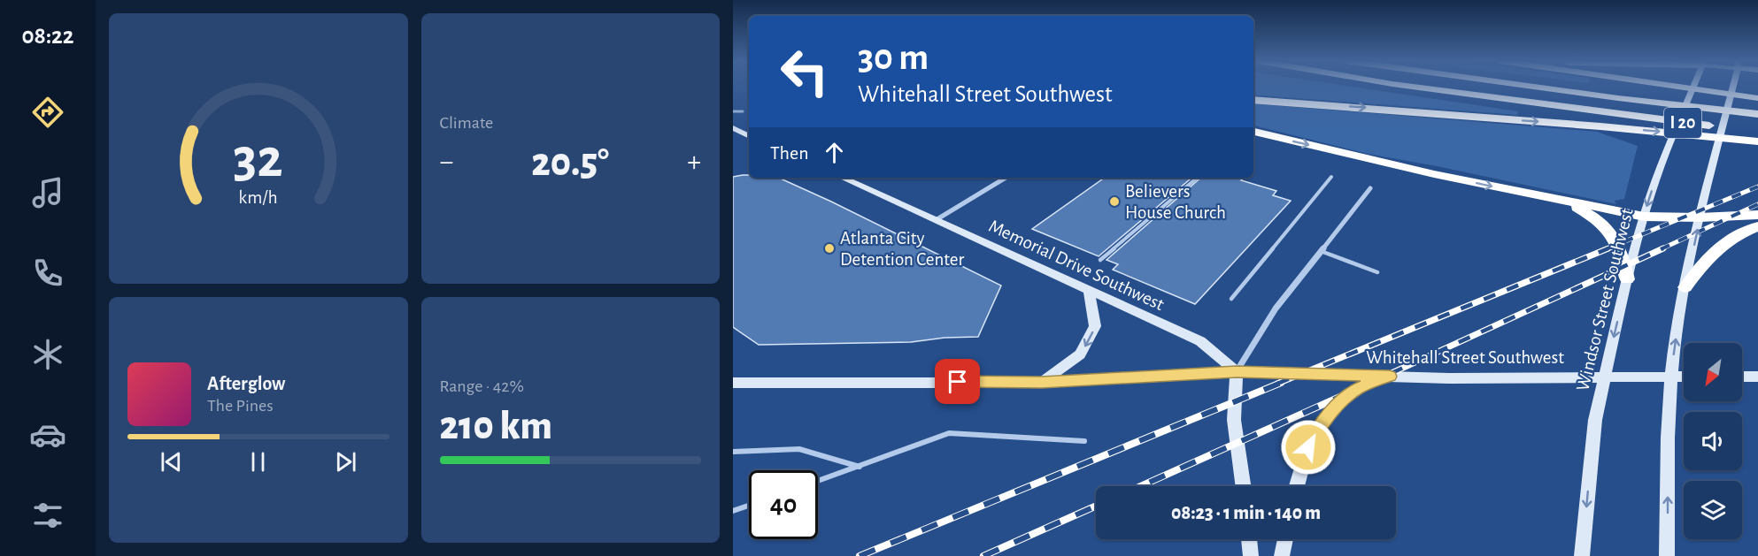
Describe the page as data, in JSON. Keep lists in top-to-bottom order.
{
  "streets": {
    "highway": ["I 20"],
    "street": ["Memorial Drive Southwest", "Windsor Street Southwest", "Whitehall Street Southwest"]
  },
  "crossings": [
    ["Memorial Drive Southwest", "Whitehall Street Southwest"]
  ],
  "places": ["Believers House Church", "Atlanta City Detention Center"],
  "north": "bottom left",
  "page": {
    "tabs": "08:22",
    "tile": [
      "Climate",
      ["Range · 42%", "210 km"]
    ],
    "turn": ["30 m", "Whitehall Street Southwest"],
    "then": "Then",
    "heat": ["−", "20.5°", "+"],
    "song": ["Afterglow", "The Pines"],
    "limit": "40",
    "trip": "08:23 · 1 min · 140 m",
    "gauge": ["32", "km/h"]
  }
}
